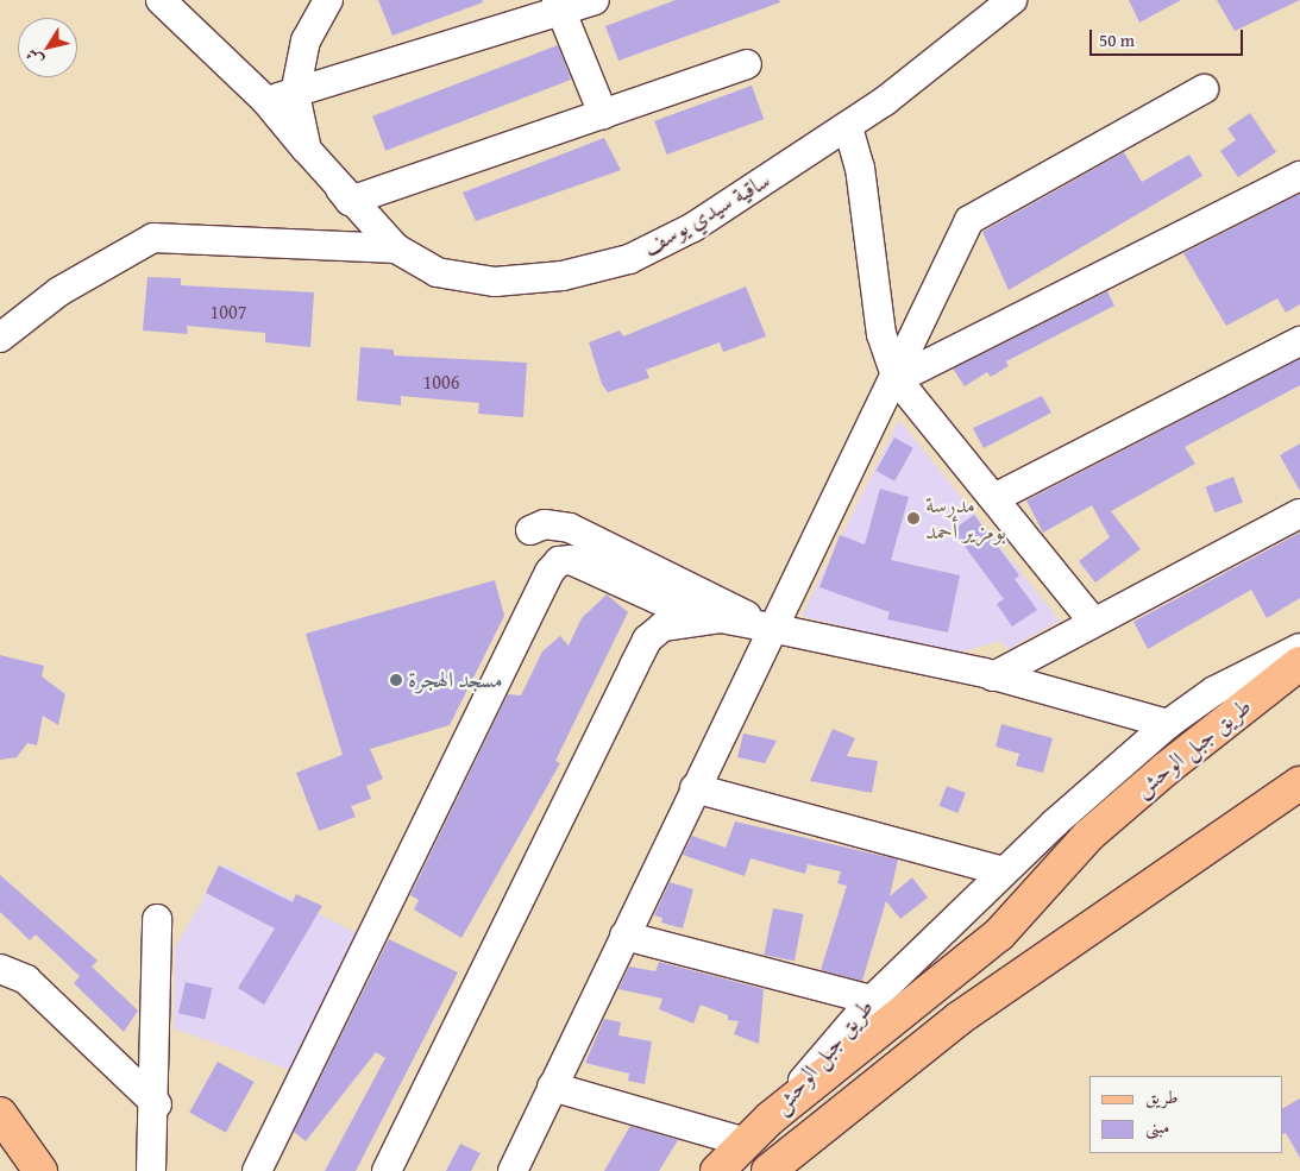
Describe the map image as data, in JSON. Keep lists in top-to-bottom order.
{
  "streets": {
    "main road": ["طريق جبل الوحش"],
    "street": ["ساقية سيدي يوسف"]
  },
  "places": ["مدرسة بومزير أحمد", "مسجد الهجرة"],
  "house_numbers": ["1007", "1006"],
  "legend": ["طريق", "مبنى"],
  "scale_bar": "50 m",
  "north": "bottom left"
}
